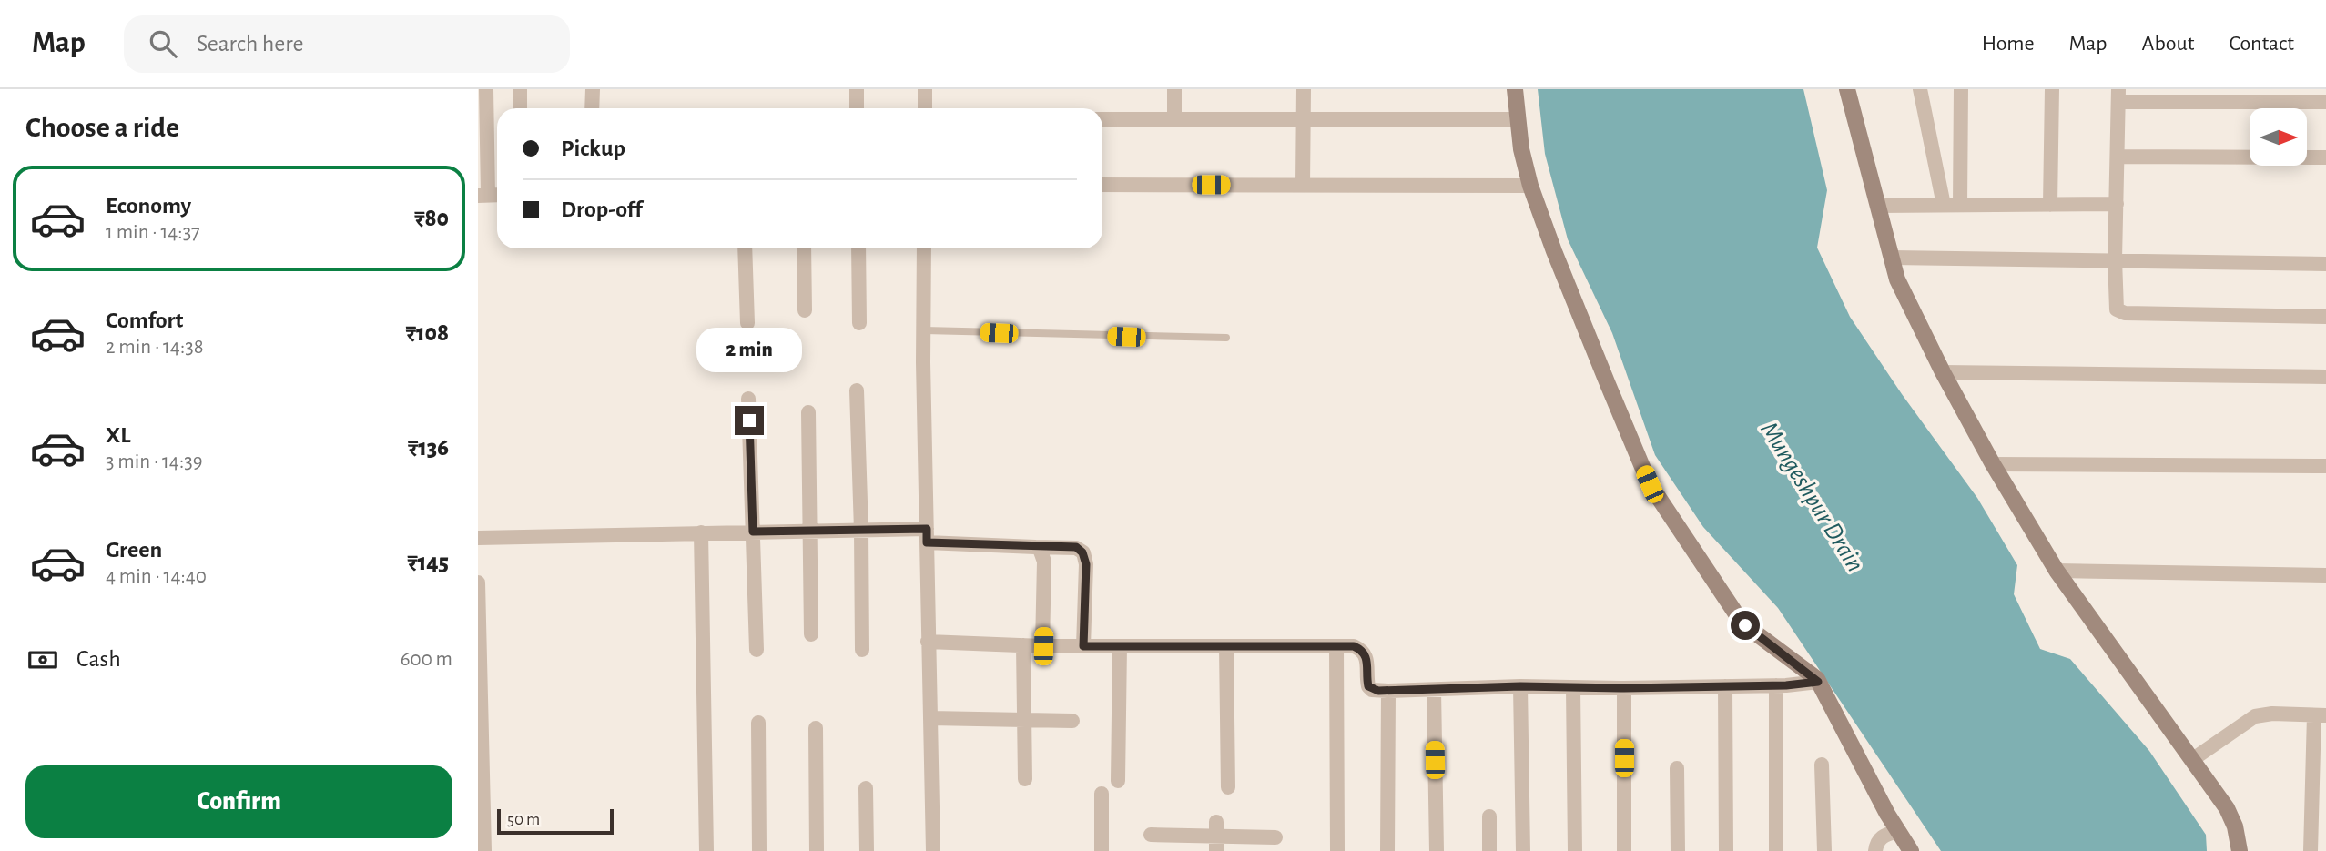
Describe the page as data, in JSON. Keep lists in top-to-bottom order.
{
  "water": ["Mungeshpur Drain"],
  "scale_bar": "50 m",
  "north": "right",
  "page": {
    "header": "Map",
    "search": "Search here",
    "nav": [
      "Home",
      "Map",
      "About",
      "Contact"
    ],
    "heading": "Choose a ride",
    "banner": ["Pickup", "Drop-off"],
    "list": [
      {
        "name": "Economy",
        "note": "1 min · 14:37",
        "value": "₹80"
      },
      {
        "name": "Comfort",
        "note": "2 min · 14:38",
        "value": "₹108"
      },
      {
        "name": "XL",
        "note": "3 min · 14:39",
        "value": "₹136"
      },
      {
        "name": "Green",
        "note": "4 min · 14:40",
        "value": "₹145"
      }
    ],
    "bubble": "2 min",
    "pay": ["Cash", "600 m"],
    "buttons": "Confirm",
    "scale": "50 m"
  }
}
